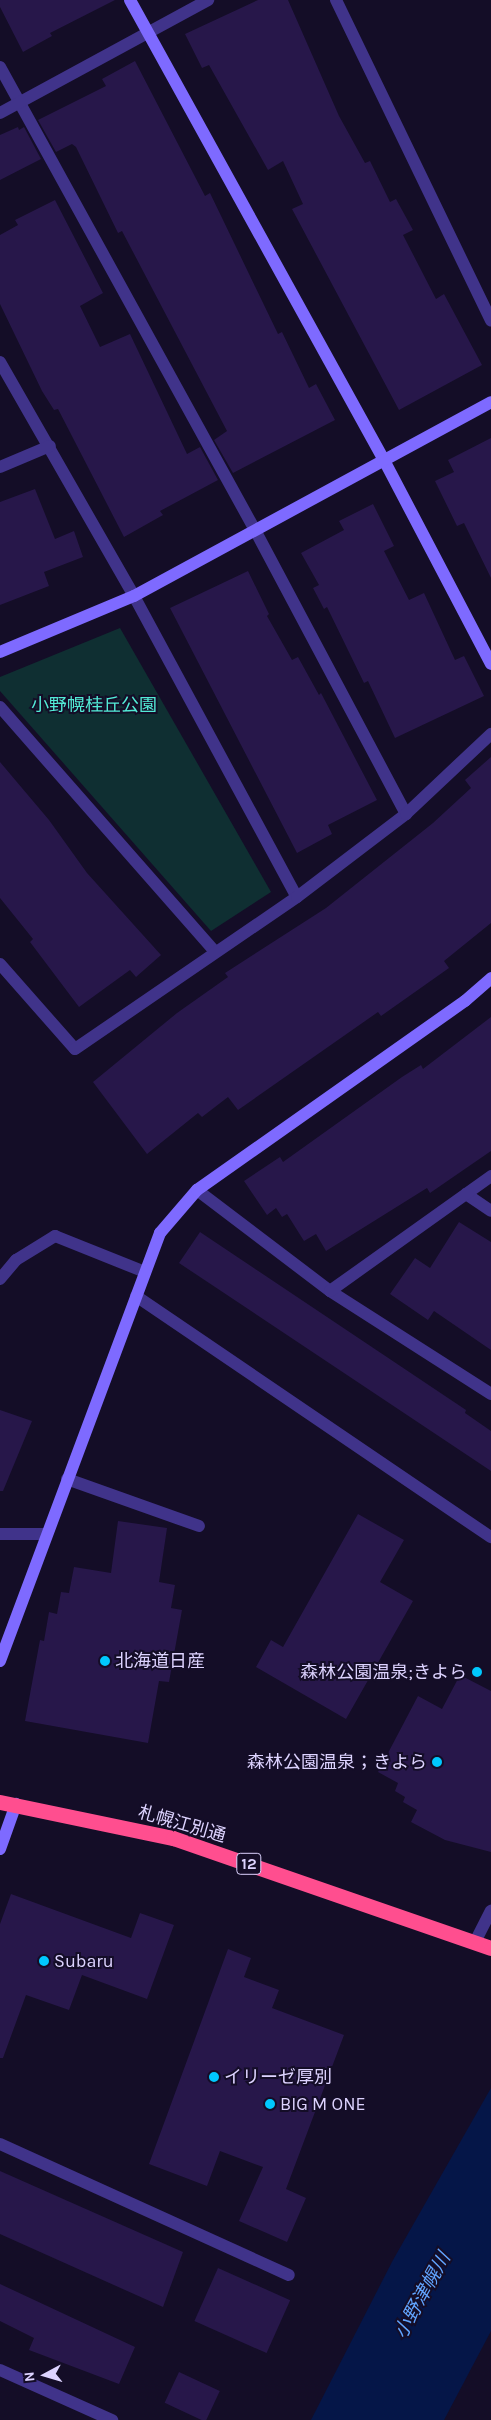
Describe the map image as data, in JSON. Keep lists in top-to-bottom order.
{
  "streets": {
    "highway": ["札幌江別通", "12"]
  },
  "water": ["小野津幌川"],
  "parks": ["小野幌桂丘公園"],
  "places": [
    "北海道日産",
    "森林公園温泉;きよら",
    "森林公園温泉；きよら",
    "Subaru",
    "イリーゼ厚別",
    "BIG M ONE"
  ],
  "north": "left"
}
